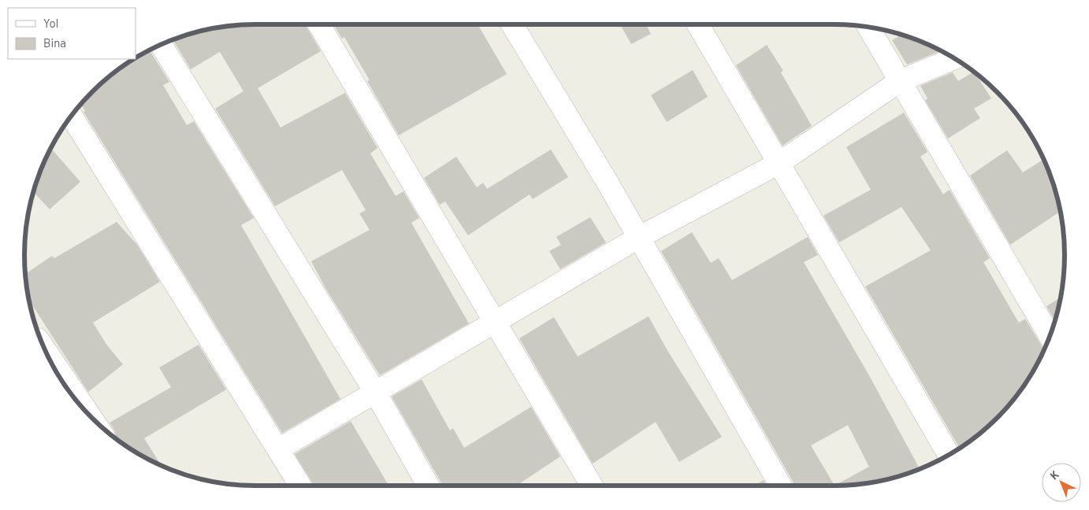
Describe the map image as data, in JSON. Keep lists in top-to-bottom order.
{
  "legend": ["Yol", "Bina"],
  "north": "top left"
}
